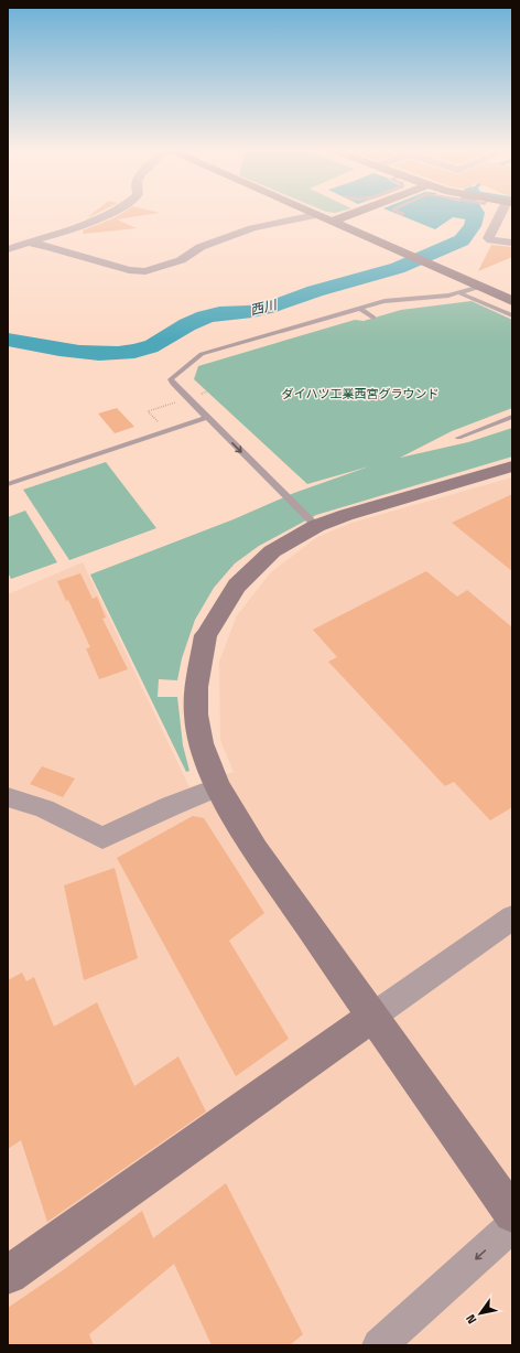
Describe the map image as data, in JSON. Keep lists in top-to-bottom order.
{
  "water": ["西川"],
  "parks": ["ダイハツ工業西宮グラウンド"],
  "north": "bottom left"
}
